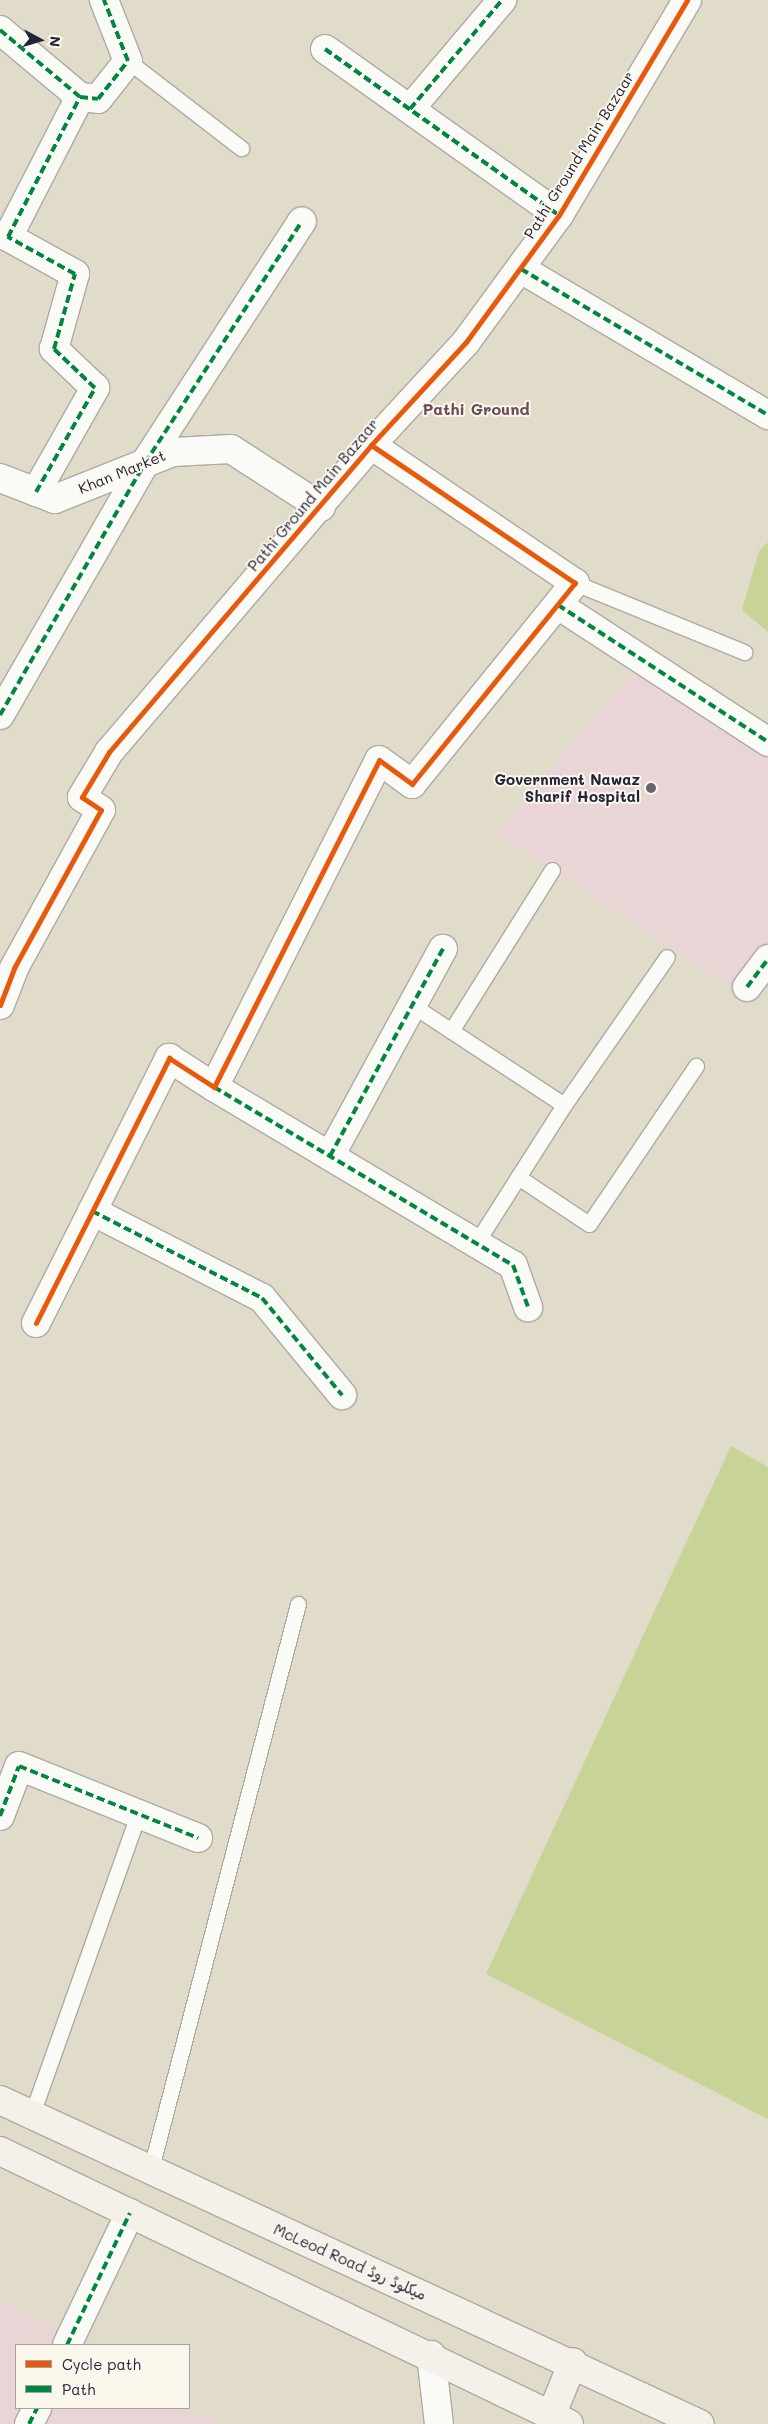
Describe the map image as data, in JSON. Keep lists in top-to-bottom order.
{
  "streets": {
    "main road": ["McLeod Road میکلوڈ روڈ"],
    "street": ["Pathi Ground Main Bazaar", "Khan Market"]
  },
  "crossings": [
    ["Pathi Ground Main Bazaar", "Khan Market"]
  ],
  "districts": ["Pathi Ground"],
  "places": ["Government Nawaz Sharif Hospital"],
  "legend": ["Cycle path", "Path"],
  "north": "right"
}
